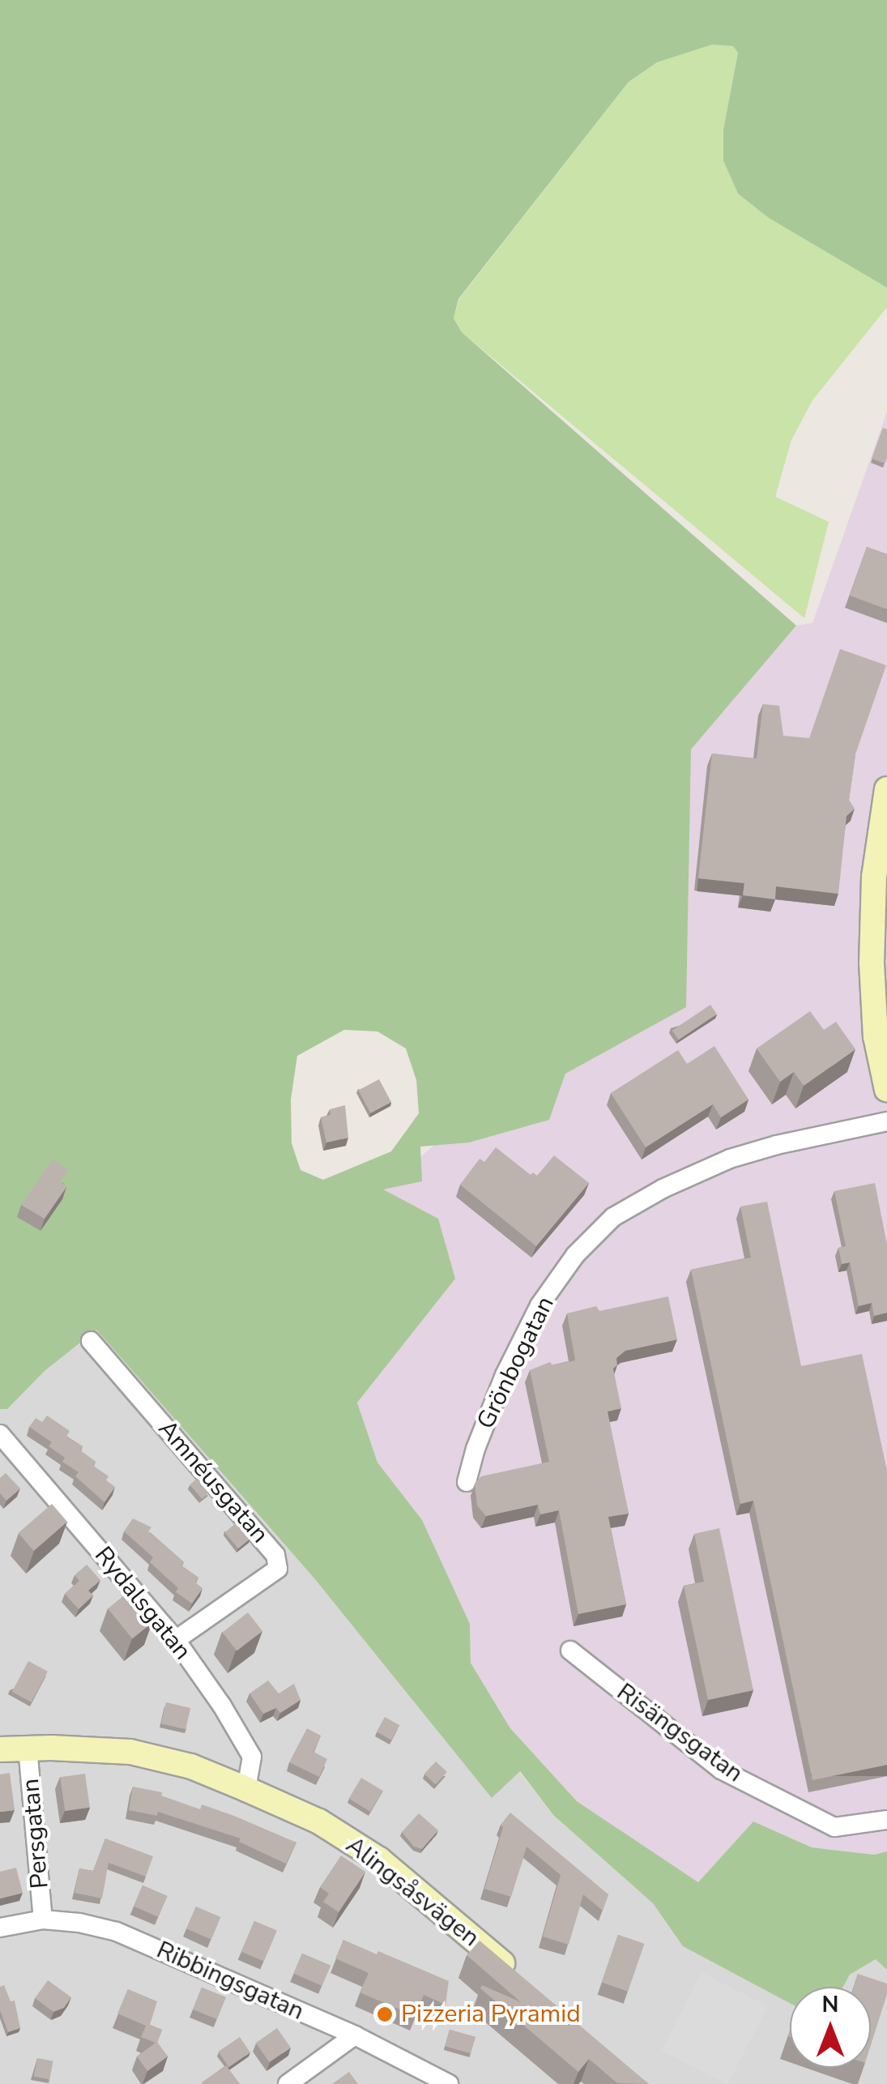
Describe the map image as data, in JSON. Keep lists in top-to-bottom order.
{
  "streets": {
    "main road": ["Alingsåsvägen"],
    "street": [
      "Grönbogatan",
      "Amnéusgatan",
      "Rydalsgatan",
      "Risängsgatan",
      "Persgatan",
      "Ribbingsgatan"
    ]
  },
  "crossings": [
    ["Amnéusgatan", "Rydalsgatan"],
    ["Rydalsgatan", "Alingsåsvägen"],
    ["Persgatan", "Alingsåsvägen"],
    ["Persgatan", "Ribbingsgatan"]
  ],
  "places": ["Pizzeria Pyramid"],
  "north": "top"
}
